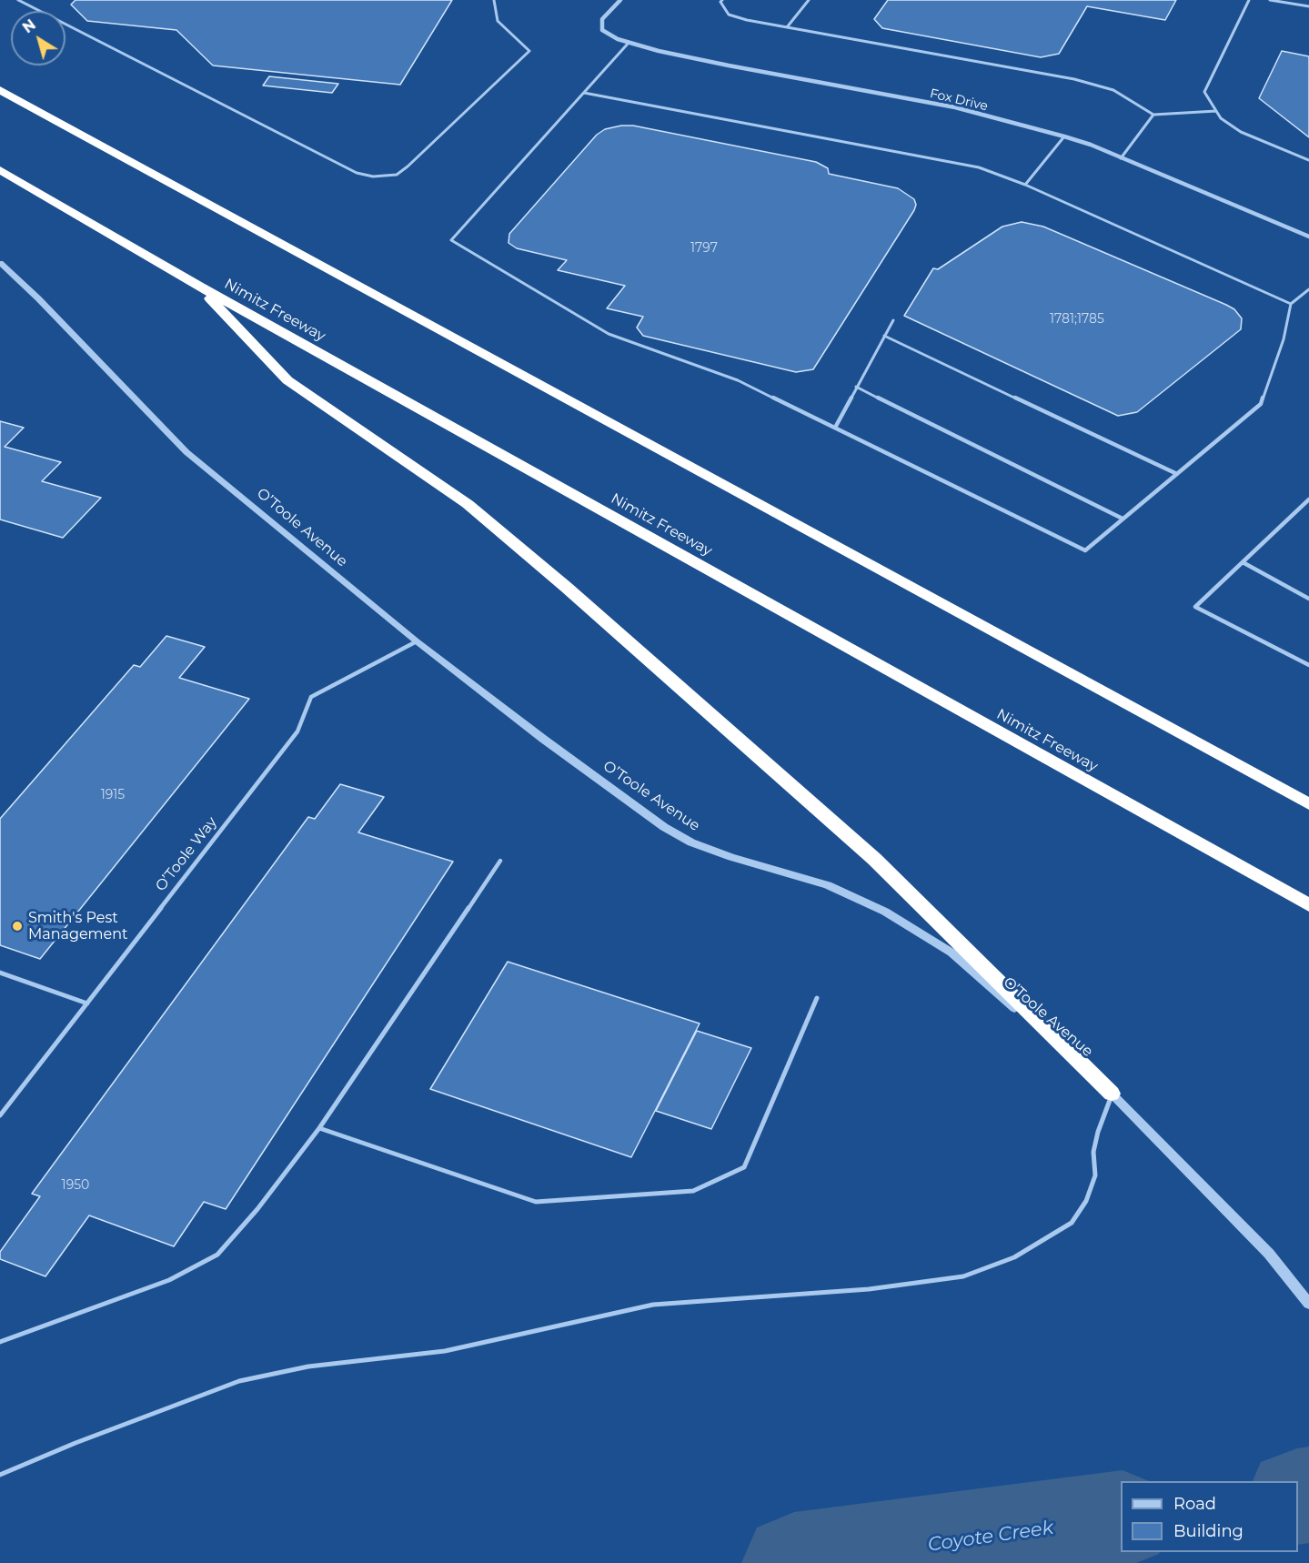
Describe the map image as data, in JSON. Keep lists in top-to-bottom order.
{
  "streets": {
    "highway": ["Nimitz Freeway"],
    "street": ["Fox Drive", "O’Toole Avenue"],
    "lane": ["O’Toole Way"]
  },
  "crossings": [
    ["O’Toole Avenue", "O’Toole Way"]
  ],
  "water": ["Coyote Creek"],
  "places": ["Smith's Pest Management"],
  "house_numbers": [
    "1797",
    "1781;1785",
    "1915",
    "1950"
  ],
  "legend": ["Road", "Building"],
  "north": "top left"
}
